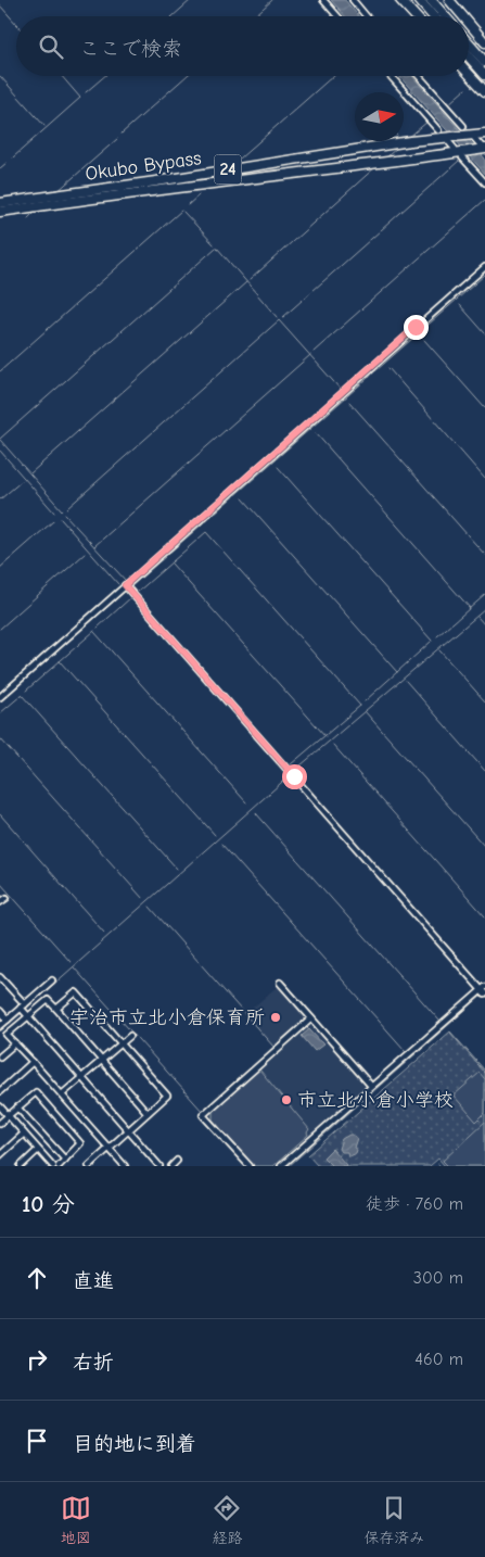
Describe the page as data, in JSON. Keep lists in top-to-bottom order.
{
  "streets": {
    "highway": ["Okubo Bypass", "24"]
  },
  "places": ["宇治市立北小倉保育所", "市立北小倉小学校"],
  "north": "right",
  "page": {
    "search": "ここで検索",
    "heading": ["10 分", "徒歩 · 760 m"],
    "list": [
      ["直進", "300 m"],
      ["右折", "460 m"],
      "目的地に到着"
    ],
    "nav": ["地図", "経路", "保存済み"]
  }
}
